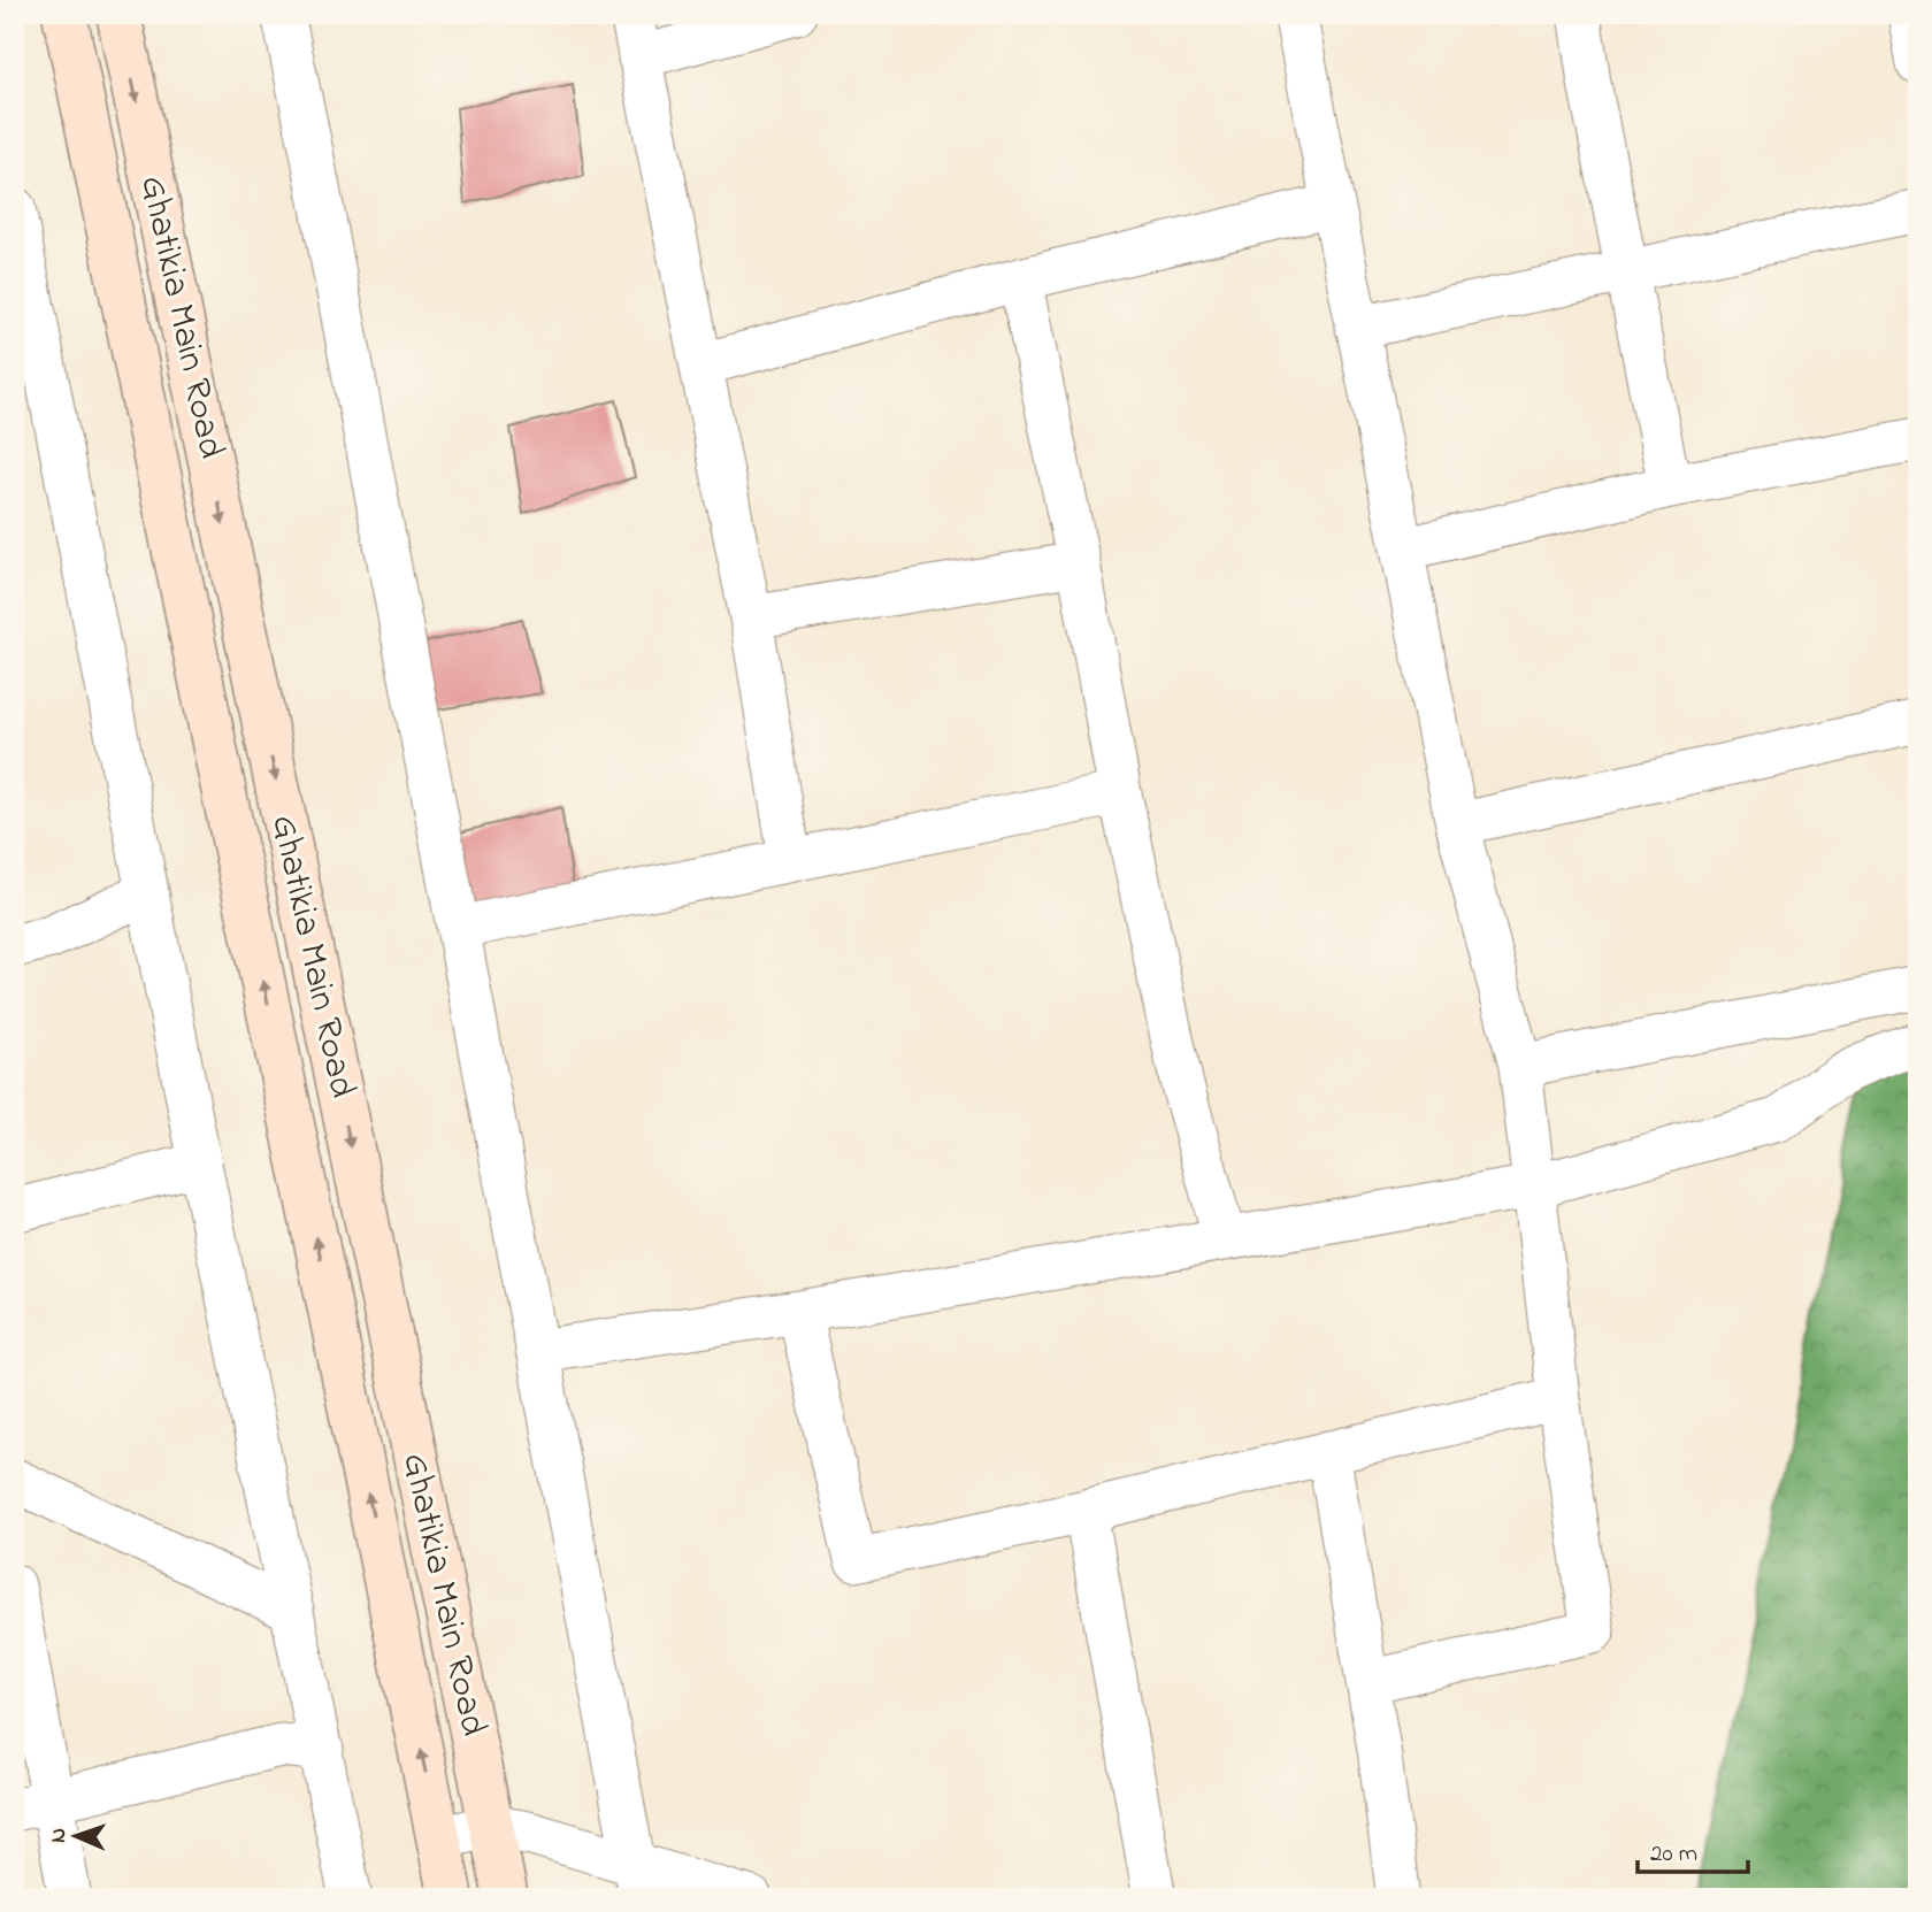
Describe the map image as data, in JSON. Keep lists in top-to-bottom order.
{
  "streets": {
    "street": ["Ghatikia Main Road"]
  },
  "scale_bar": "20 m",
  "north": "left"
}
